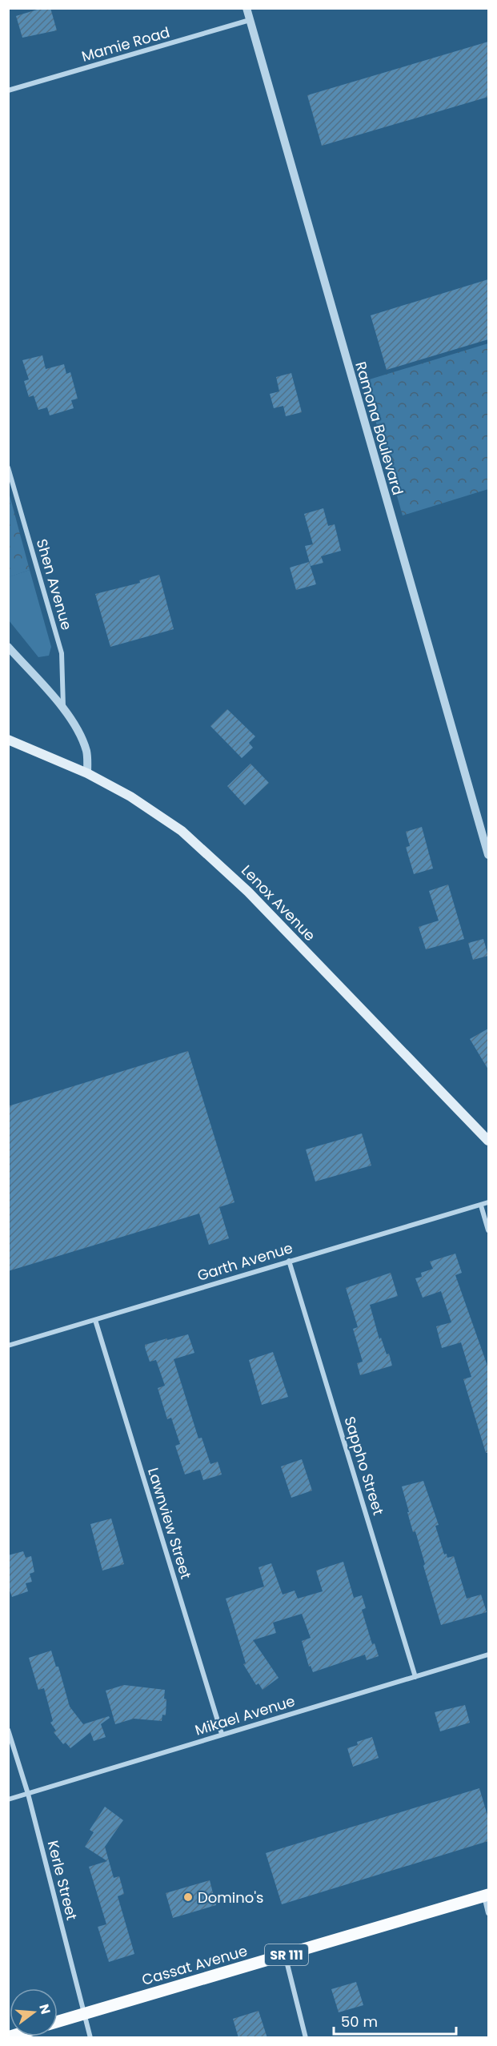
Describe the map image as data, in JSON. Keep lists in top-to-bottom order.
{
  "streets": {
    "main road": ["Lenox Avenue", "SR 111", "Cassat Avenue"],
    "street": [
      "Mamie Road",
      "Ramona Boulevard",
      "Shen Avenue",
      "Garth Avenue",
      "Sappho Street",
      "Lawnview Street",
      "Mikael Avenue",
      "Kerle Street"
    ]
  },
  "crossings": [
    ["Mamie Road", "Ramona Boulevard"],
    ["Garth Avenue", "Sappho Street"],
    ["Garth Avenue", "Lawnview Street"],
    ["Sappho Street", "Mikael Avenue"],
    ["Lawnview Street", "Mikael Avenue"],
    ["Mikael Avenue", "Kerle Street"],
    ["Kerle Street", "Cassat Avenue"]
  ],
  "places": ["Domino's"],
  "scale_bar": "50 m",
  "north": "right"
}
